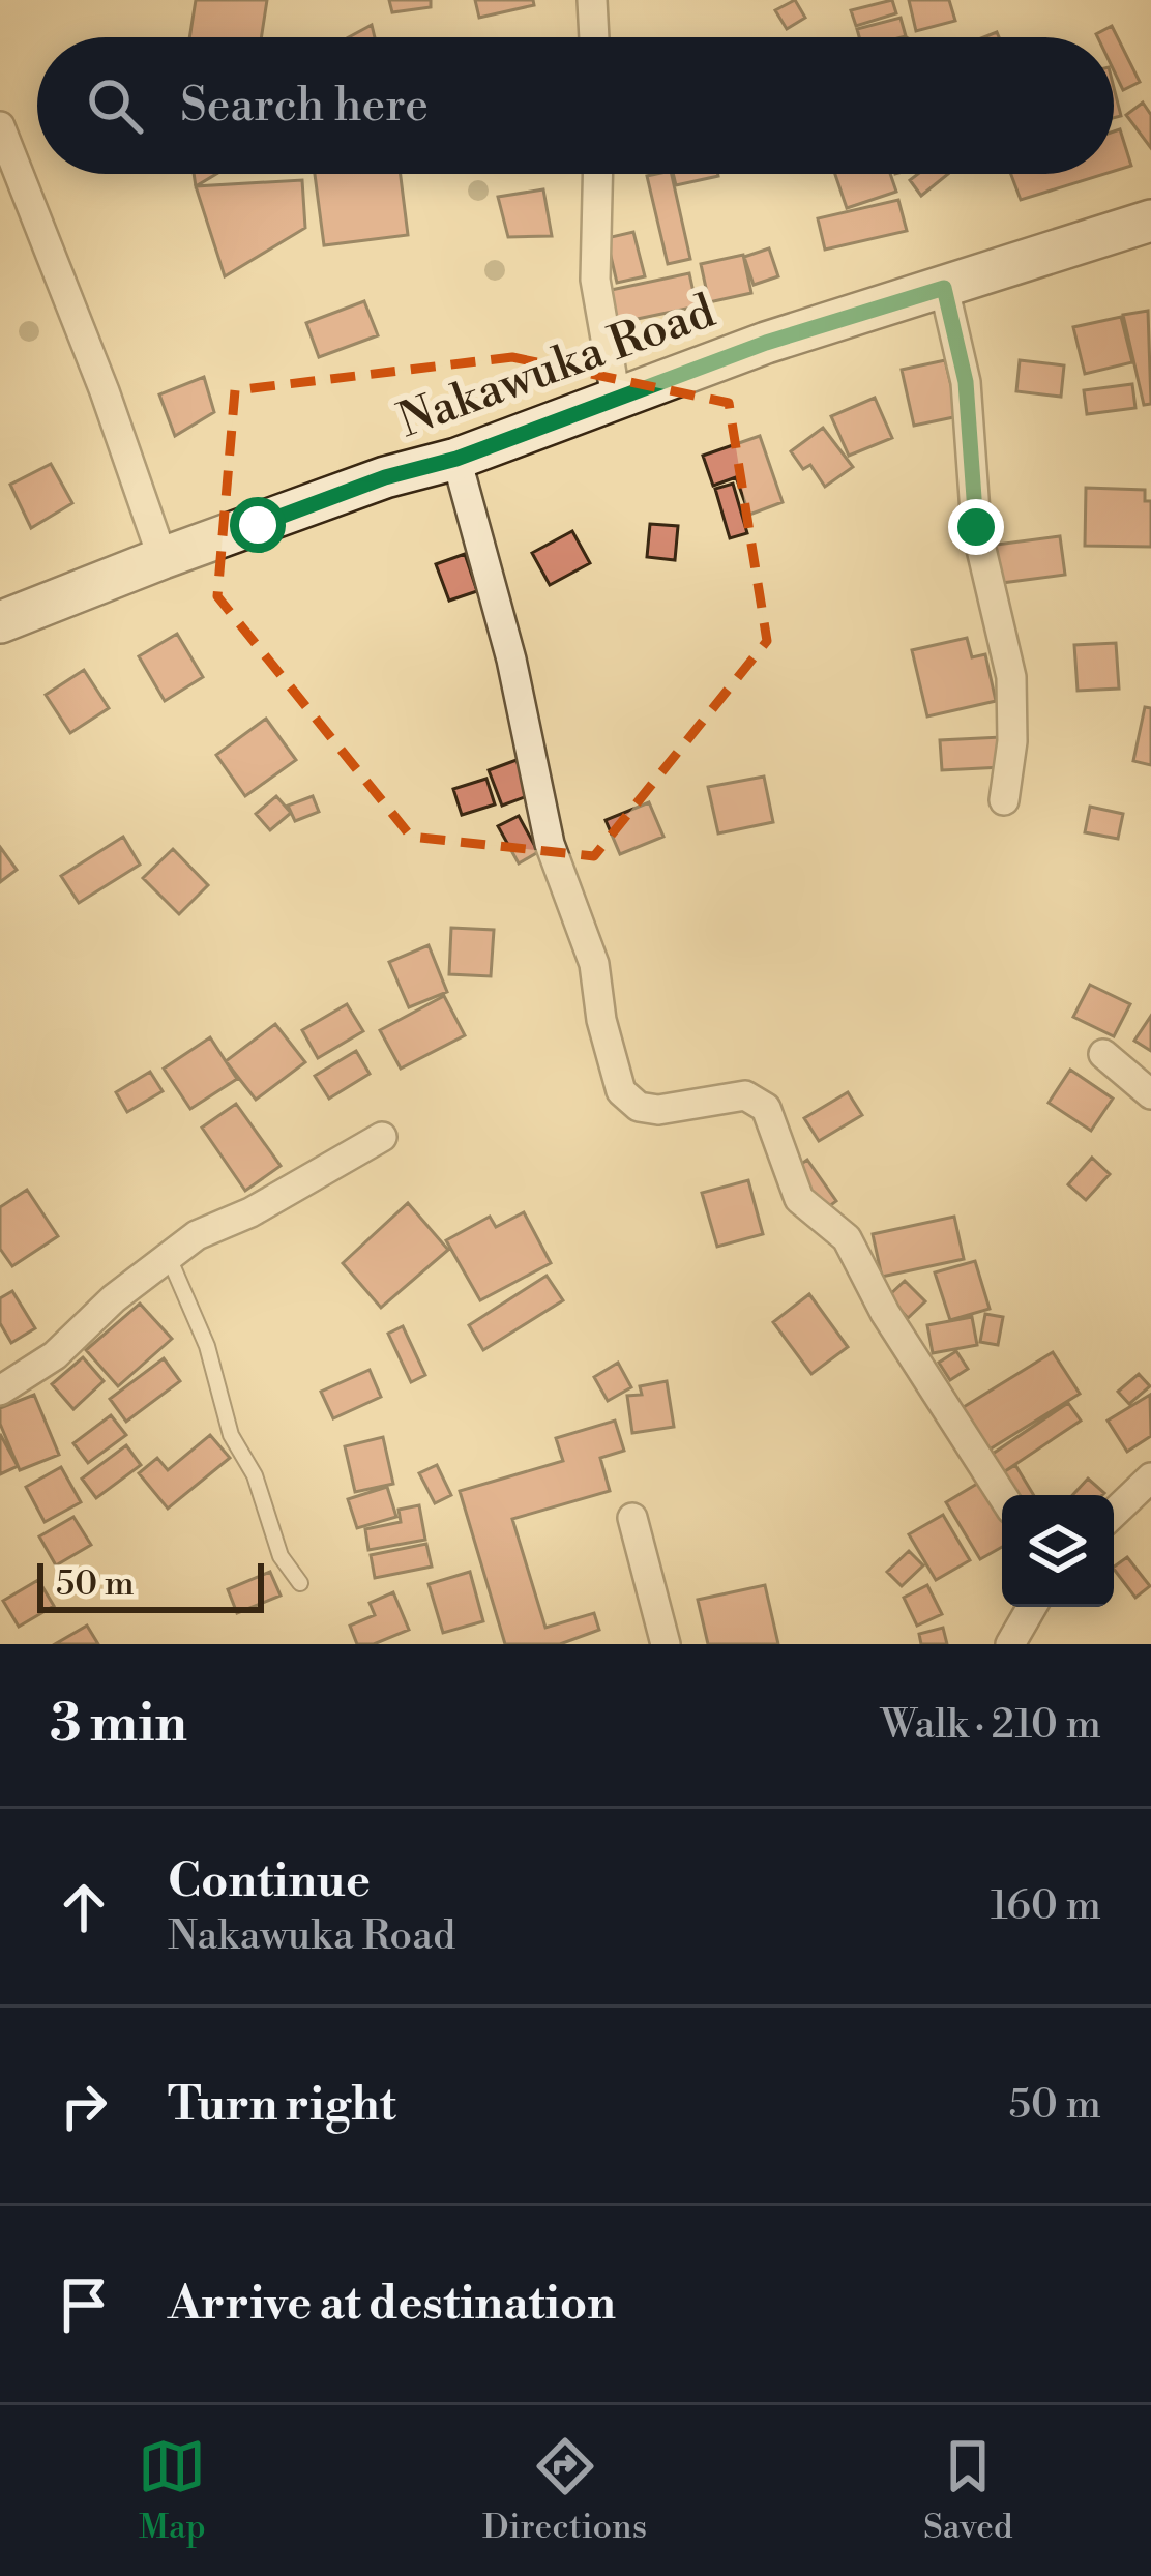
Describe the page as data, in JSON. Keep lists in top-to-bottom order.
{
  "streets": {
    "main road": ["Nakawuka Road"]
  },
  "scale_bar": "50 m",
  "page": {
    "search": "Search here",
    "scale": "50 m",
    "heading": ["3 min", "Walk · 210 m"],
    "list": [
      ["Continue", "Nakawuka Road", "160 m"],
      ["Turn right", "50 m"],
      "Arrive at destination"
    ],
    "nav": ["Map", "Directions", "Saved"]
  }
}
